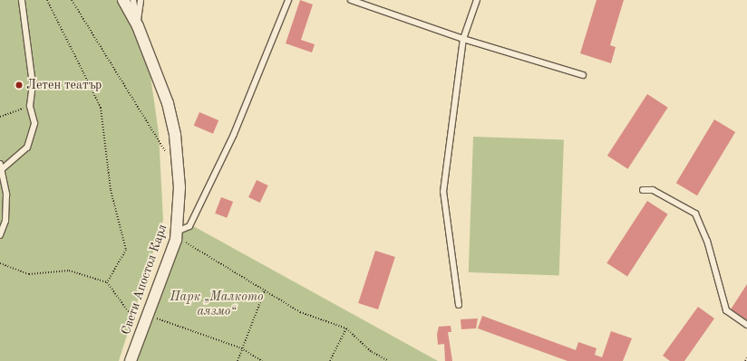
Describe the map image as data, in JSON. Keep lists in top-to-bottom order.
{
  "streets": {
    "street": ["Свети Апостол Карл"]
  },
  "parks": ["Парк „Малкото аязмо“"],
  "places": ["Летен театър"]
}
